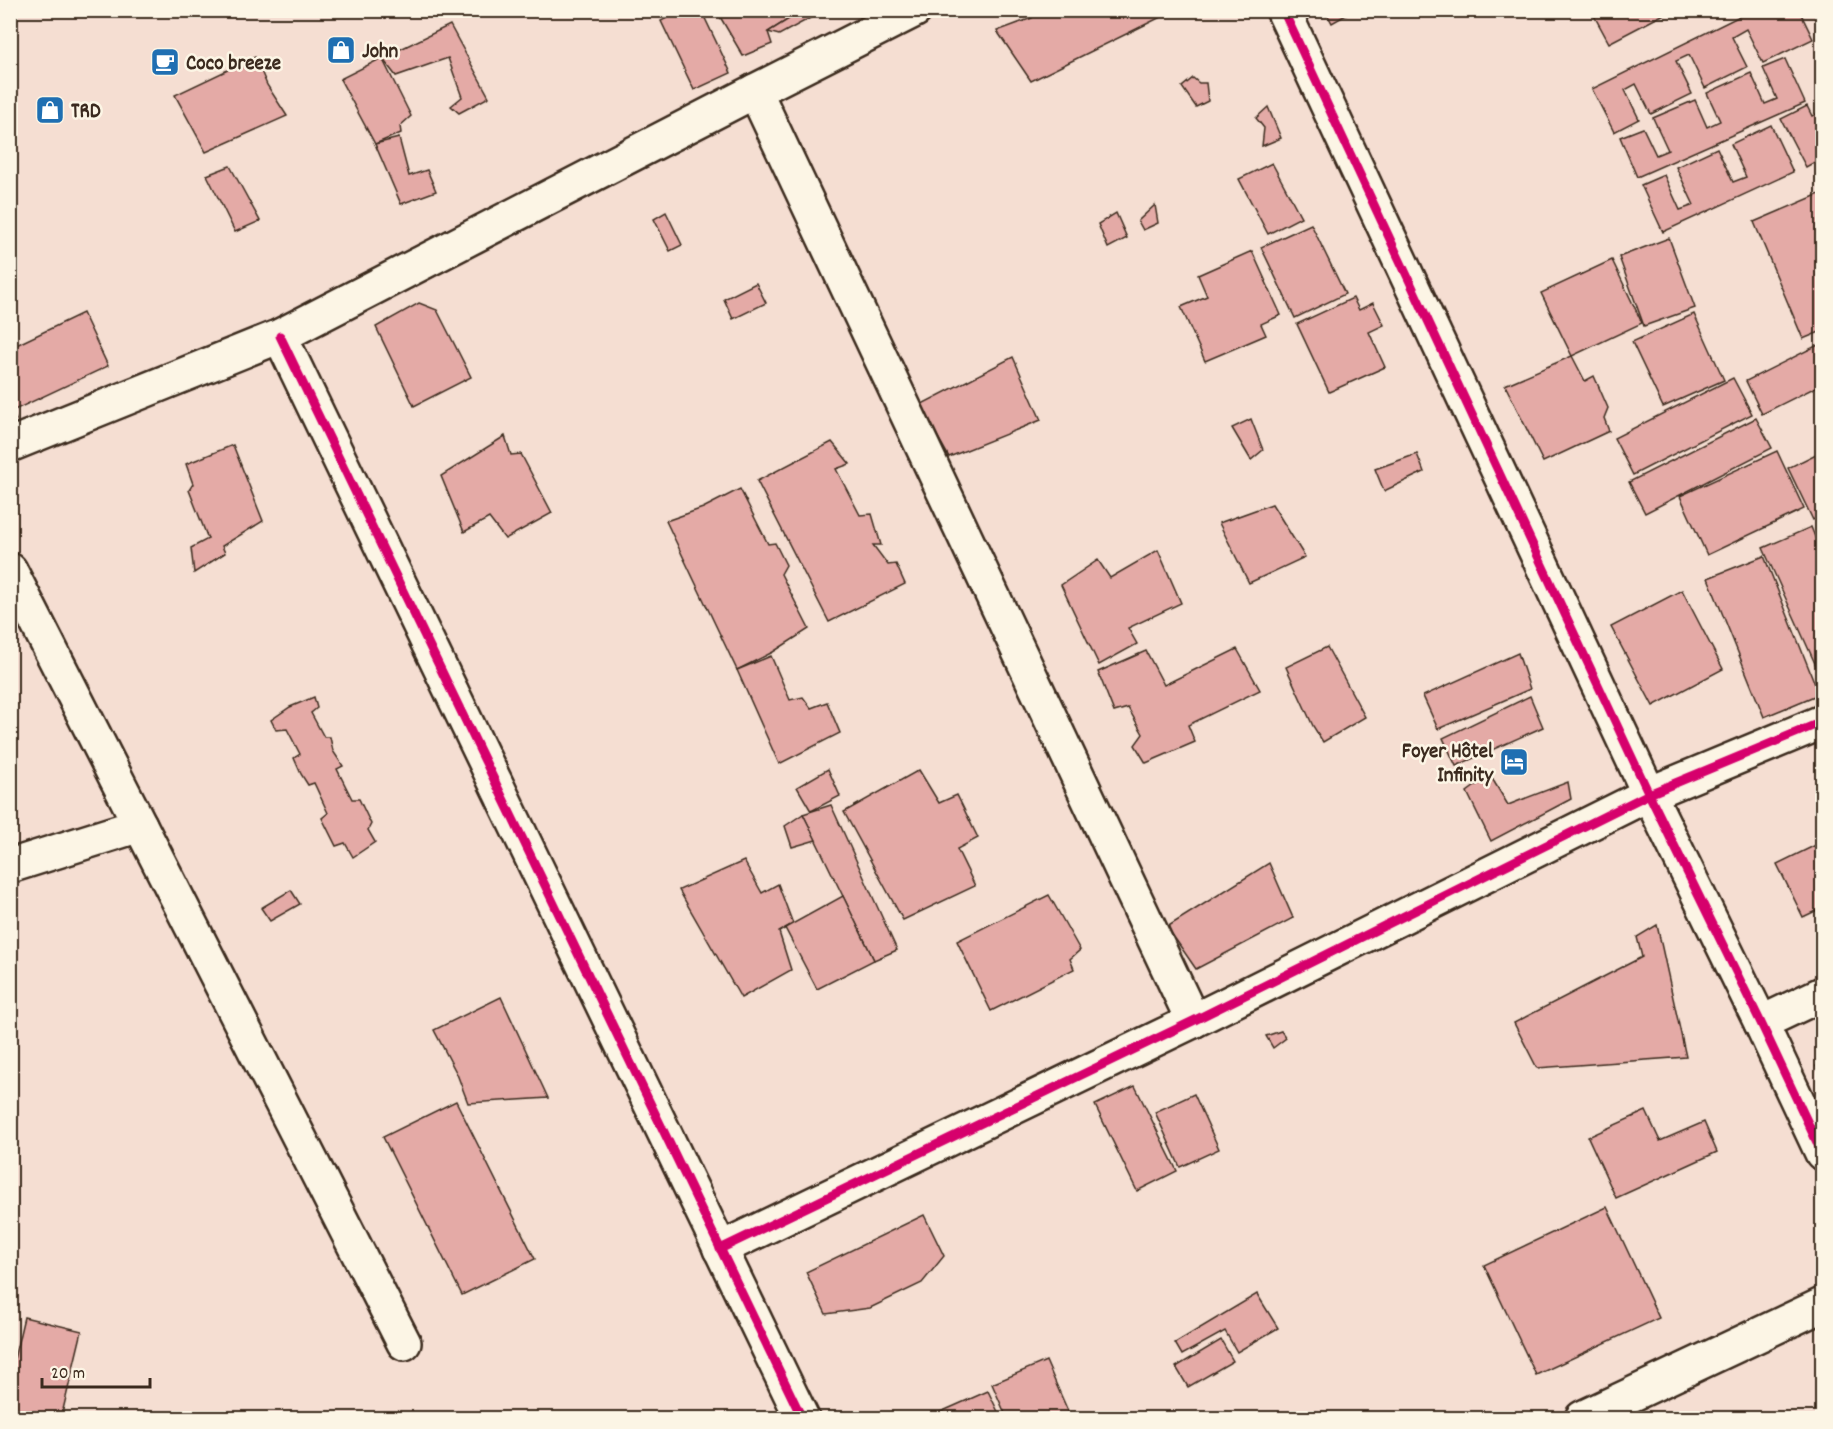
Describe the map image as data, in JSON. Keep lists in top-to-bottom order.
{
  "places": {
    "shop": ["John", "TRD"],
    "cafe": ["Coco breeze"],
    "hotel": ["Foyer Hôtel Infinity"]
  },
  "scale_bar": "20 m"
}
